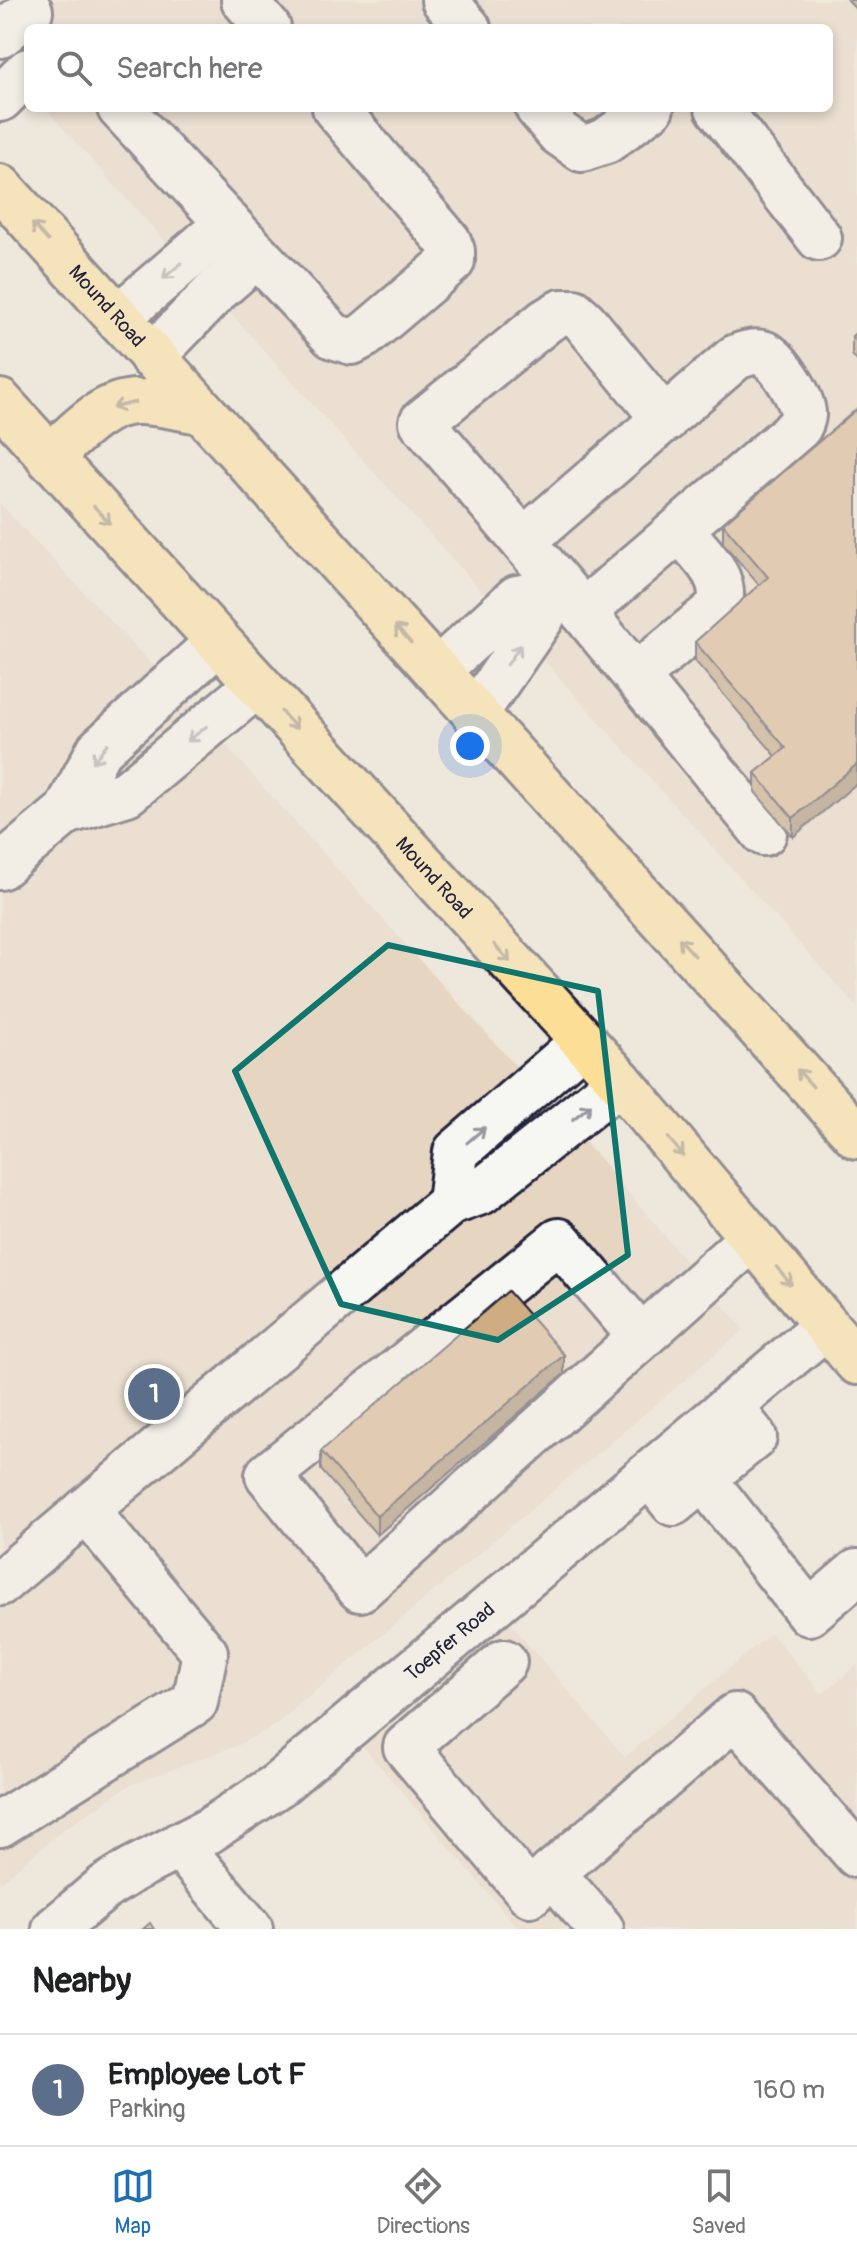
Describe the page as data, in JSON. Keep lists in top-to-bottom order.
{
  "streets": {
    "main road": ["Mound Road"],
    "street": ["Toepfer Road"]
  },
  "crossings": [
    ["Mound Road", "Toepfer Road"]
  ],
  "page": {
    "search": "Search here",
    "pins": "1",
    "heading": "Nearby",
    "list": [
      {
        "mark": "1",
        "name": "Employee Lot F",
        "note": "Parking",
        "value": "160 m"
      }
    ],
    "nav": ["Map", "Directions", "Saved"]
  }
}
